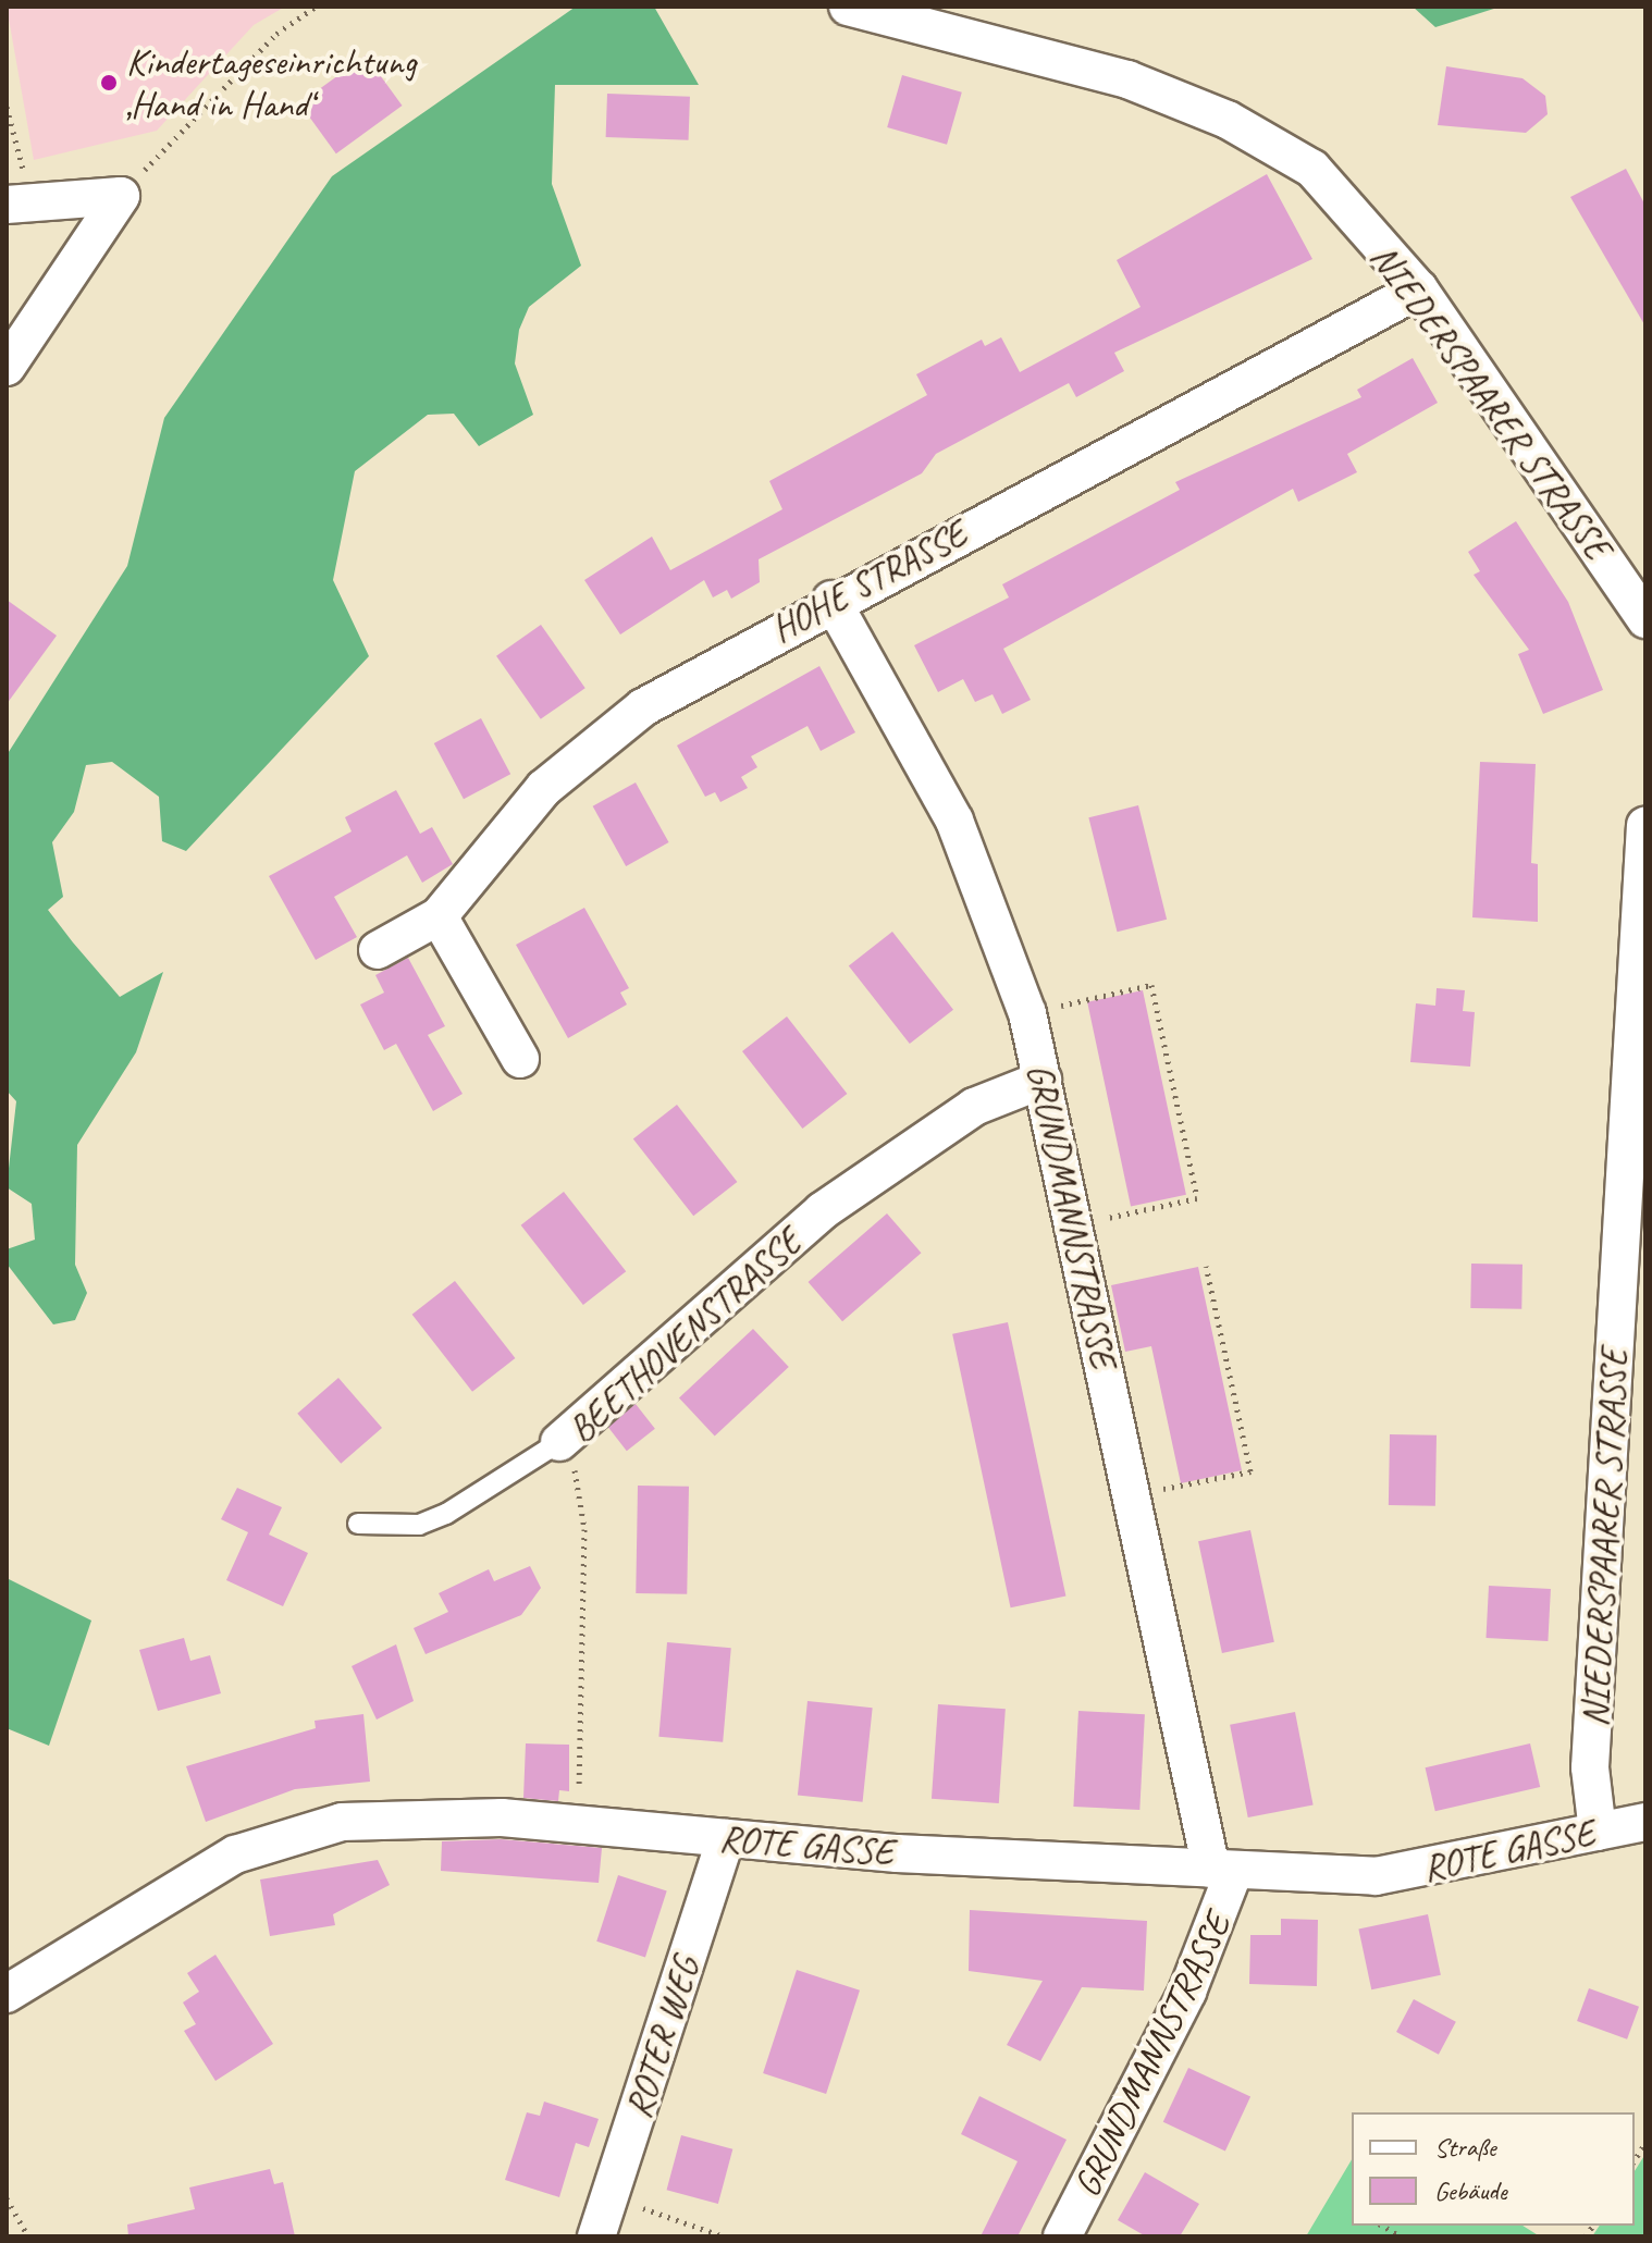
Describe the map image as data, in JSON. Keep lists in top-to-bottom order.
{
  "streets": {
    "street": [
      "NIEDERSPAARER STRASSE",
      "HOHE STRASSE",
      "GRUNDMANNSTRASSE",
      "BEETHOVENSTRASSE",
      "ROTE GASSE",
      "ROTER WEG"
    ]
  },
  "crossings": [
    ["NIEDERSPAARER STRASSE", "HOHE STRASSE"],
    ["NIEDERSPAARER STRASSE", "ROTE GASSE"],
    ["HOHE STRASSE", "GRUNDMANNSTRASSE"],
    ["GRUNDMANNSTRASSE", "BEETHOVENSTRASSE"],
    ["GRUNDMANNSTRASSE", "ROTE GASSE"],
    ["BEETHOVENSTRASSE", "ROTE GASSE"],
    ["ROTE GASSE", "ROTER WEG"]
  ],
  "places": ["Kindertageseinrichtung ‚Hand in Hand‘"],
  "legend": ["Straße", "Gebäude"]
}
